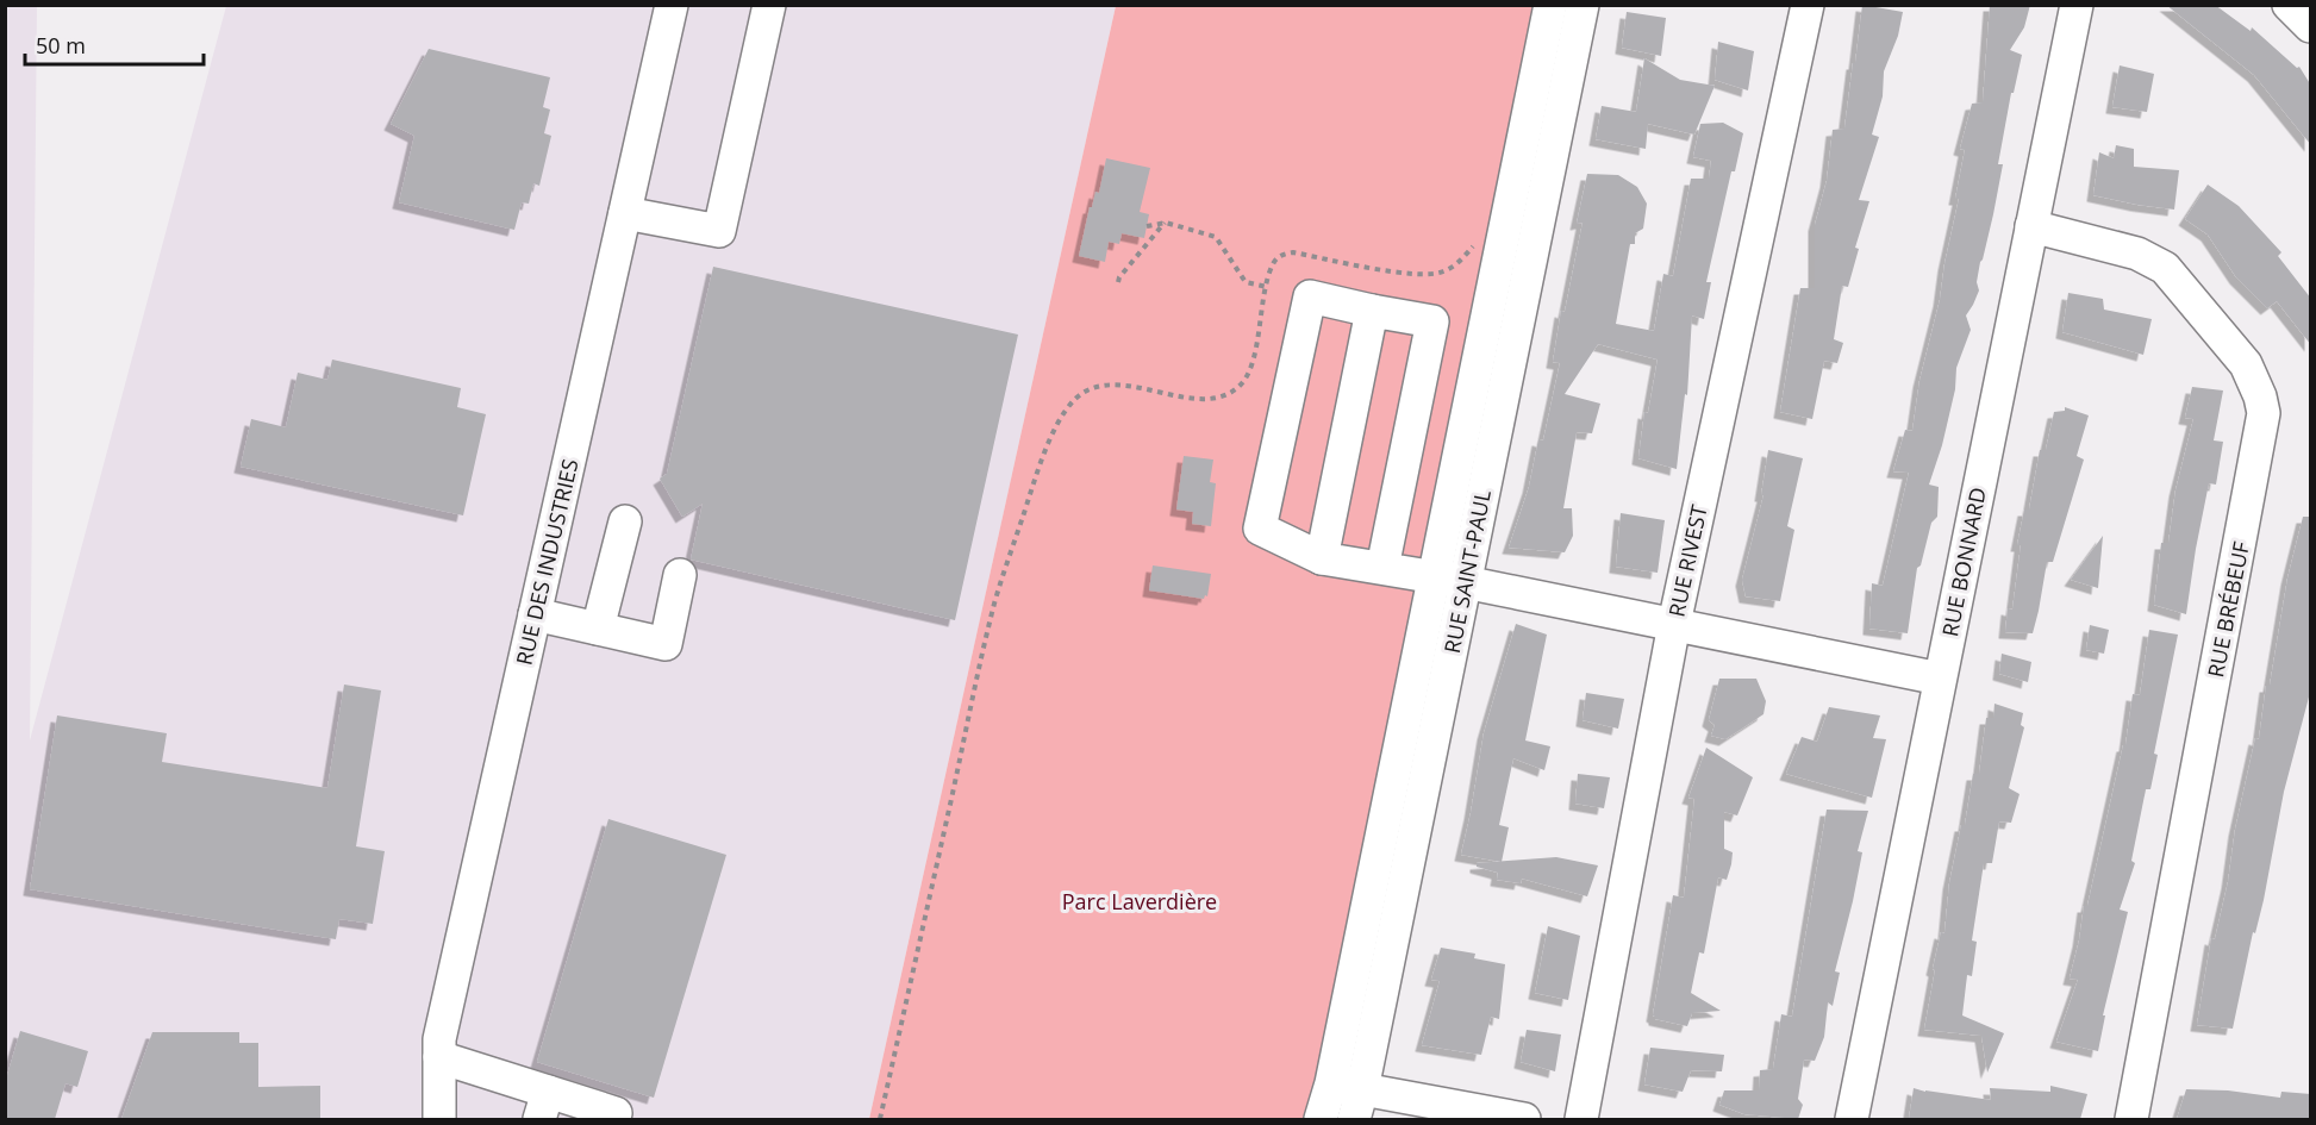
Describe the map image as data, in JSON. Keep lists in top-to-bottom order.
{
  "streets": {
    "street": [
      "RUE RIVEST",
      "RUE DES INDUSTRIES",
      "RUE BONNARD",
      "RUE SAINT-PAUL",
      "RUE BRÉBEUF"
    ]
  },
  "crossings": [
    ["RUE BONNARD", "RUE BRÉBEUF"]
  ],
  "parks": ["Parc Laverdière"],
  "scale_bar": "50 m"
}
